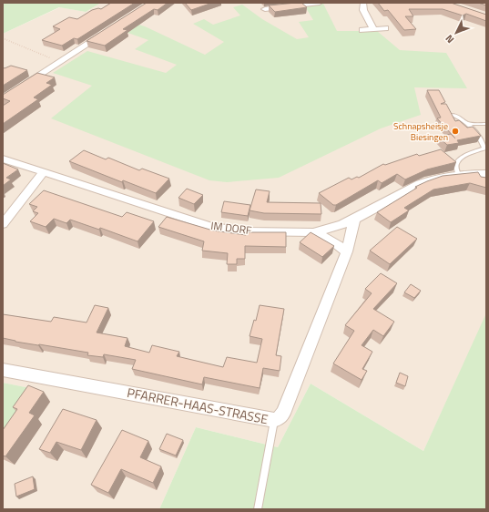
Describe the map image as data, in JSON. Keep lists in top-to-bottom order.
{
  "streets": {
    "street": ["IM DORF", "PFARRER-HAAS-STRASSE"]
  },
  "crossings": [
    ["IM DORF", "PFARRER-HAAS-STRASSE"]
  ],
  "places": ["Schnapsheisje Biesingen"],
  "north": "bottom left"
}
